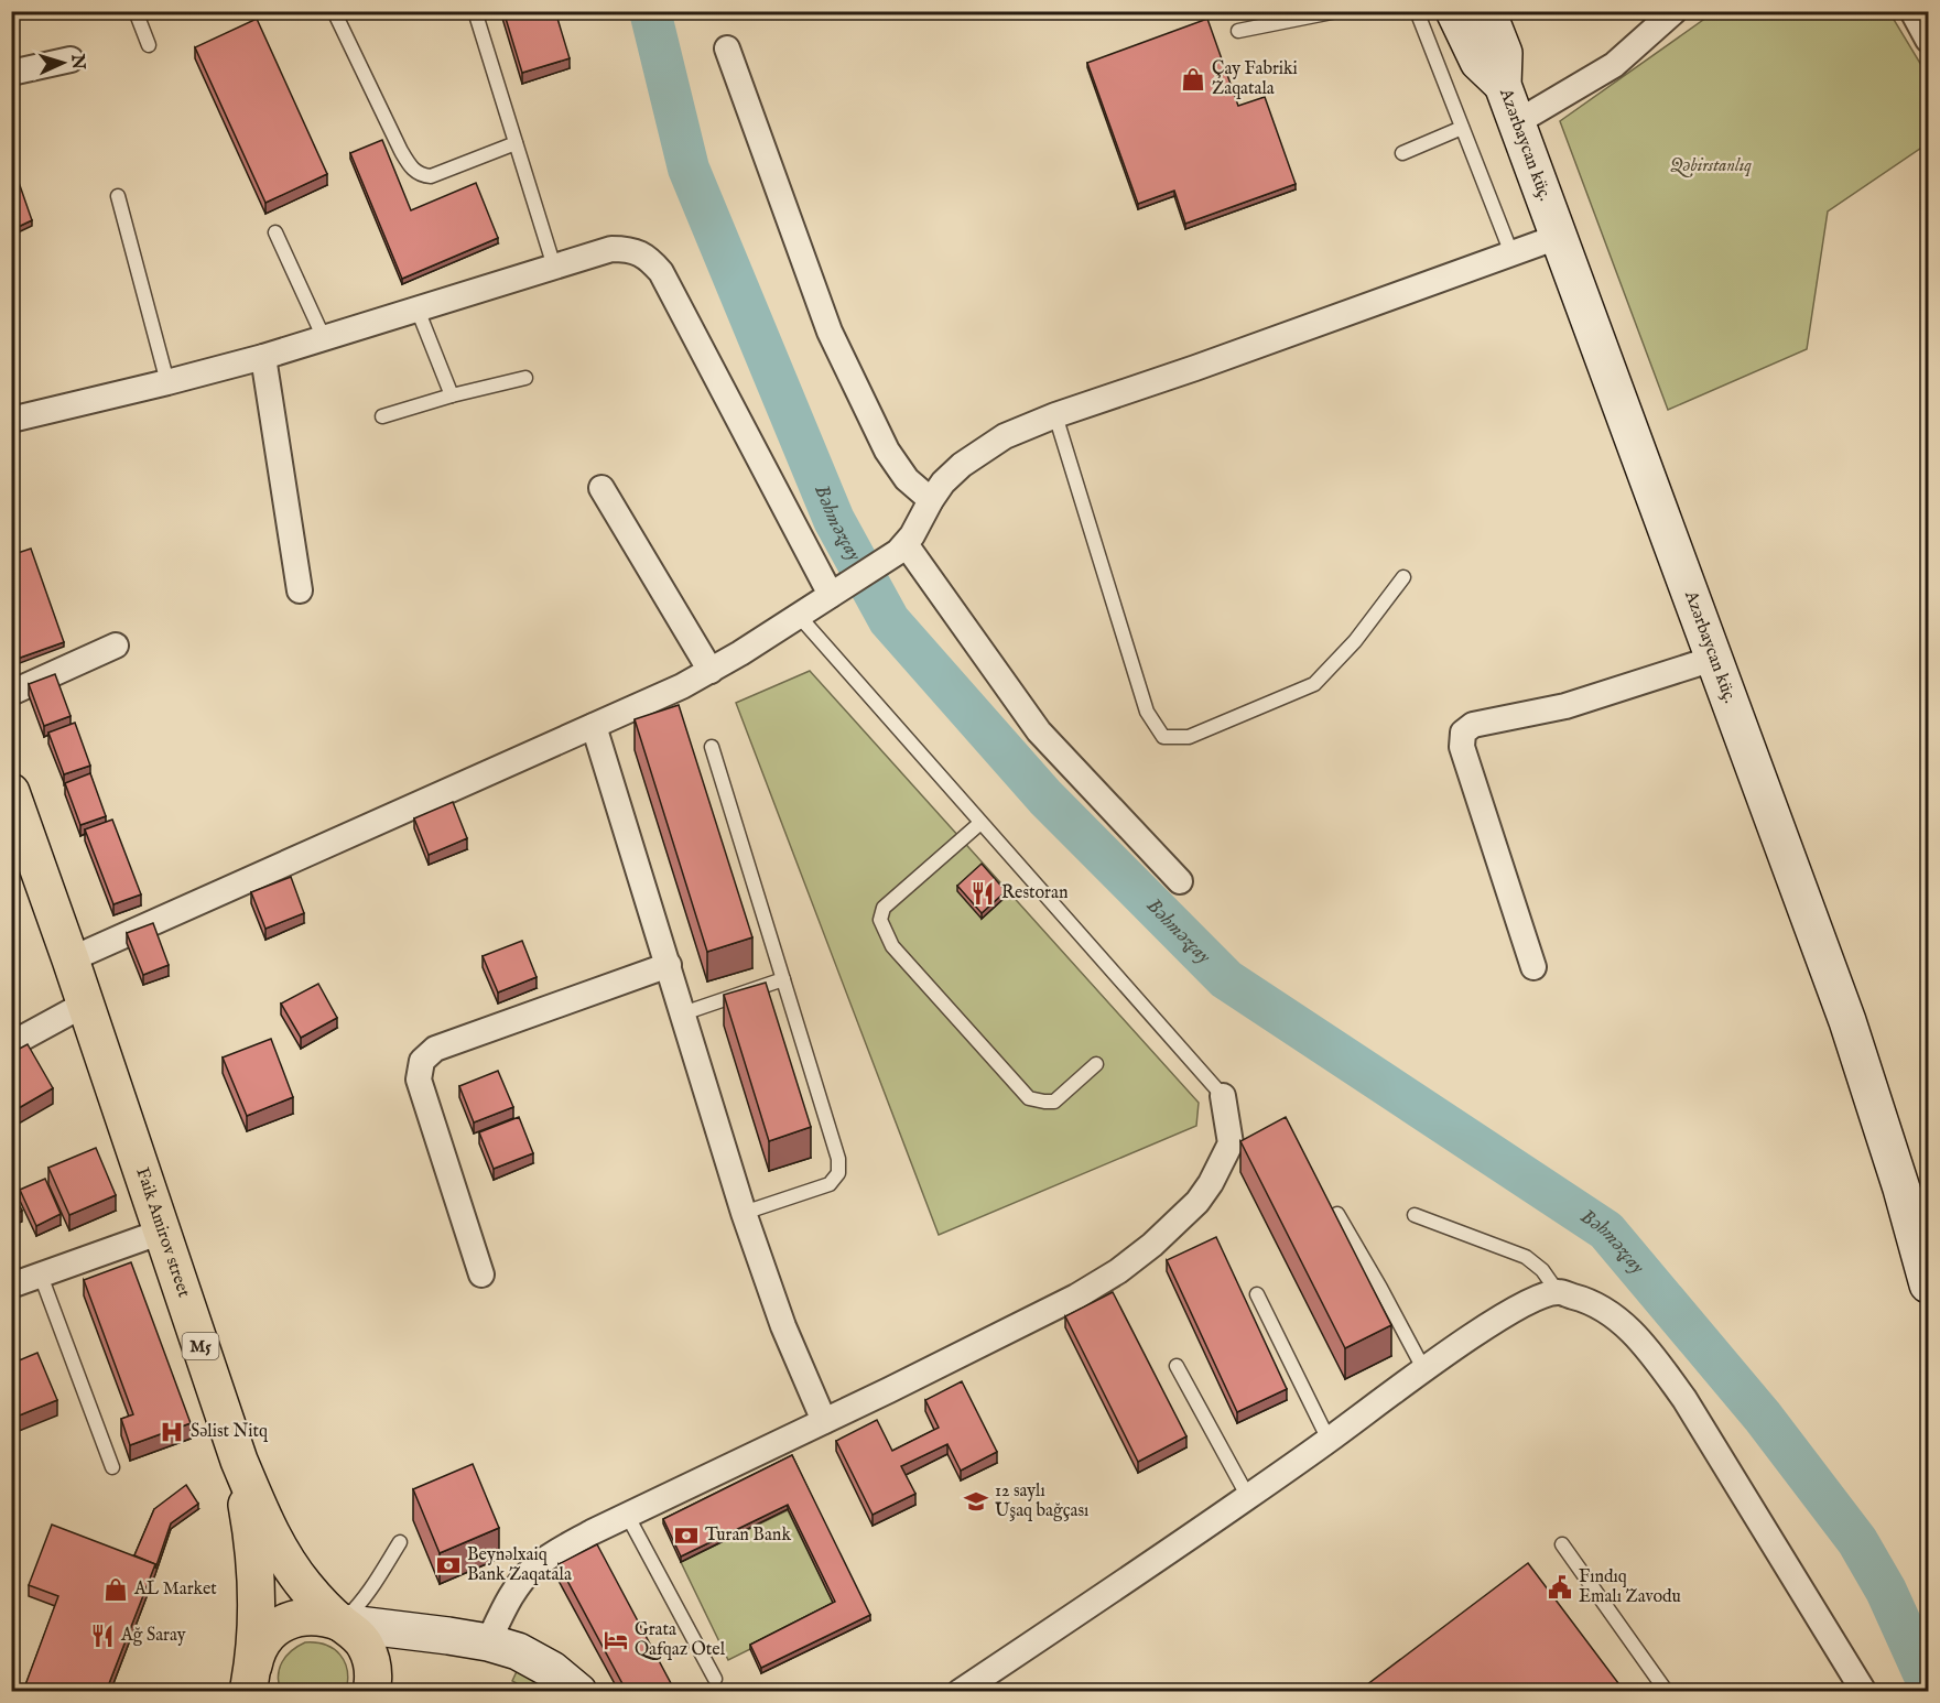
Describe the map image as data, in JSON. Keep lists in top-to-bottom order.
{
  "streets": {
    "highway": ["Faik Amirov street", "M5"],
    "main road": ["Azərbaycan küç."]
  },
  "crossings": [
    ["Faik Amirov street", "M5"]
  ],
  "water": ["Bəhməzçay"],
  "parks": ["Qəbirstanlıq"],
  "places": {
    "shop": ["Çay Fabriki Zaqatala", "AL Market"],
    "restaurant": ["Restoran", "Ağ Saray"],
    "hospital": ["Səlist Nitq"],
    "school or university": ["12 saylı Uşaq bağçası"],
    "bank": ["Turan Bank", "Beynəlxaiq Bank Zaqatala"],
    "public building": ["Fındıq Emalı Zavodu"],
    "hotel": ["Grata Qafqaz Otel"]
  },
  "north": "right"
}
